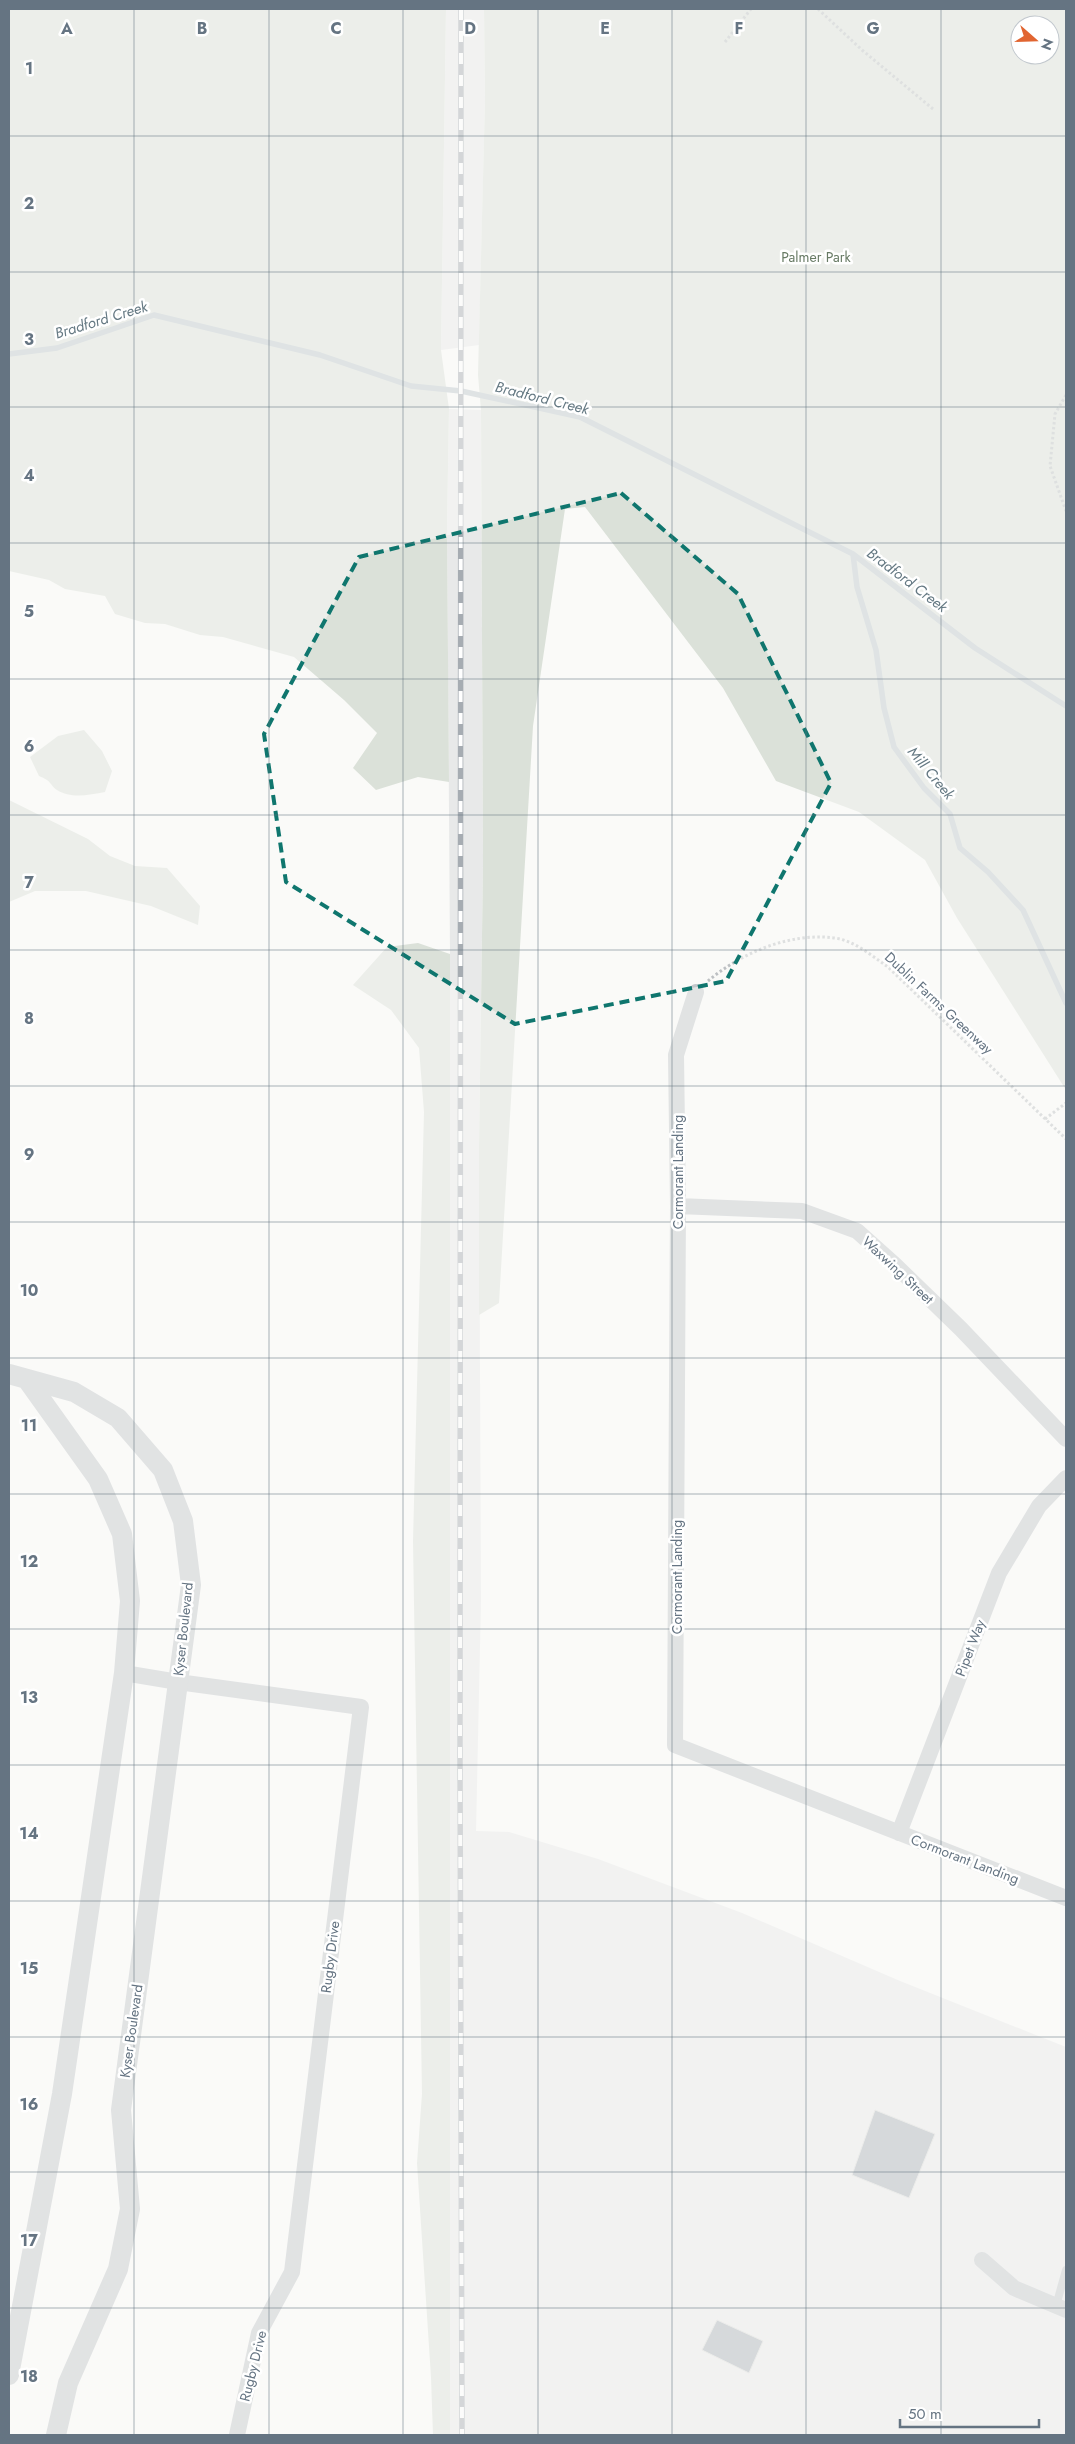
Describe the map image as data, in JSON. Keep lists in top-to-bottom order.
{
  "streets": {
    "street": [
      "Cormorant Landing",
      "Waxwing Street",
      "Kyser Boulevard",
      "Pipet Way",
      "Rugby Drive"
    ],
    "path": ["Dublin Farms Greenway"]
  },
  "crossings": [
    ["Dublin Farms Greenway", "Cormorant Landing"],
    ["Cormorant Landing", "Waxwing Street"],
    ["Cormorant Landing", "Pipet Way"],
    ["Kyser Boulevard", "Rugby Drive"]
  ],
  "water": ["Bradford Creek", "Mill Creek"],
  "parks": ["Palmer Park"],
  "scale_bar": "50 m",
  "north": "right",
  "grid": {
    "columns": [
      "A",
      "B",
      "C",
      "D",
      "E",
      "F",
      "G"
    ],
    "rows": [
      "1",
      "2",
      "3",
      "4",
      "5",
      "6",
      "7",
      "8",
      "9",
      "10",
      "11",
      "12",
      "13",
      "14",
      "15",
      "16",
      "17",
      "18"
    ]
  }
}
